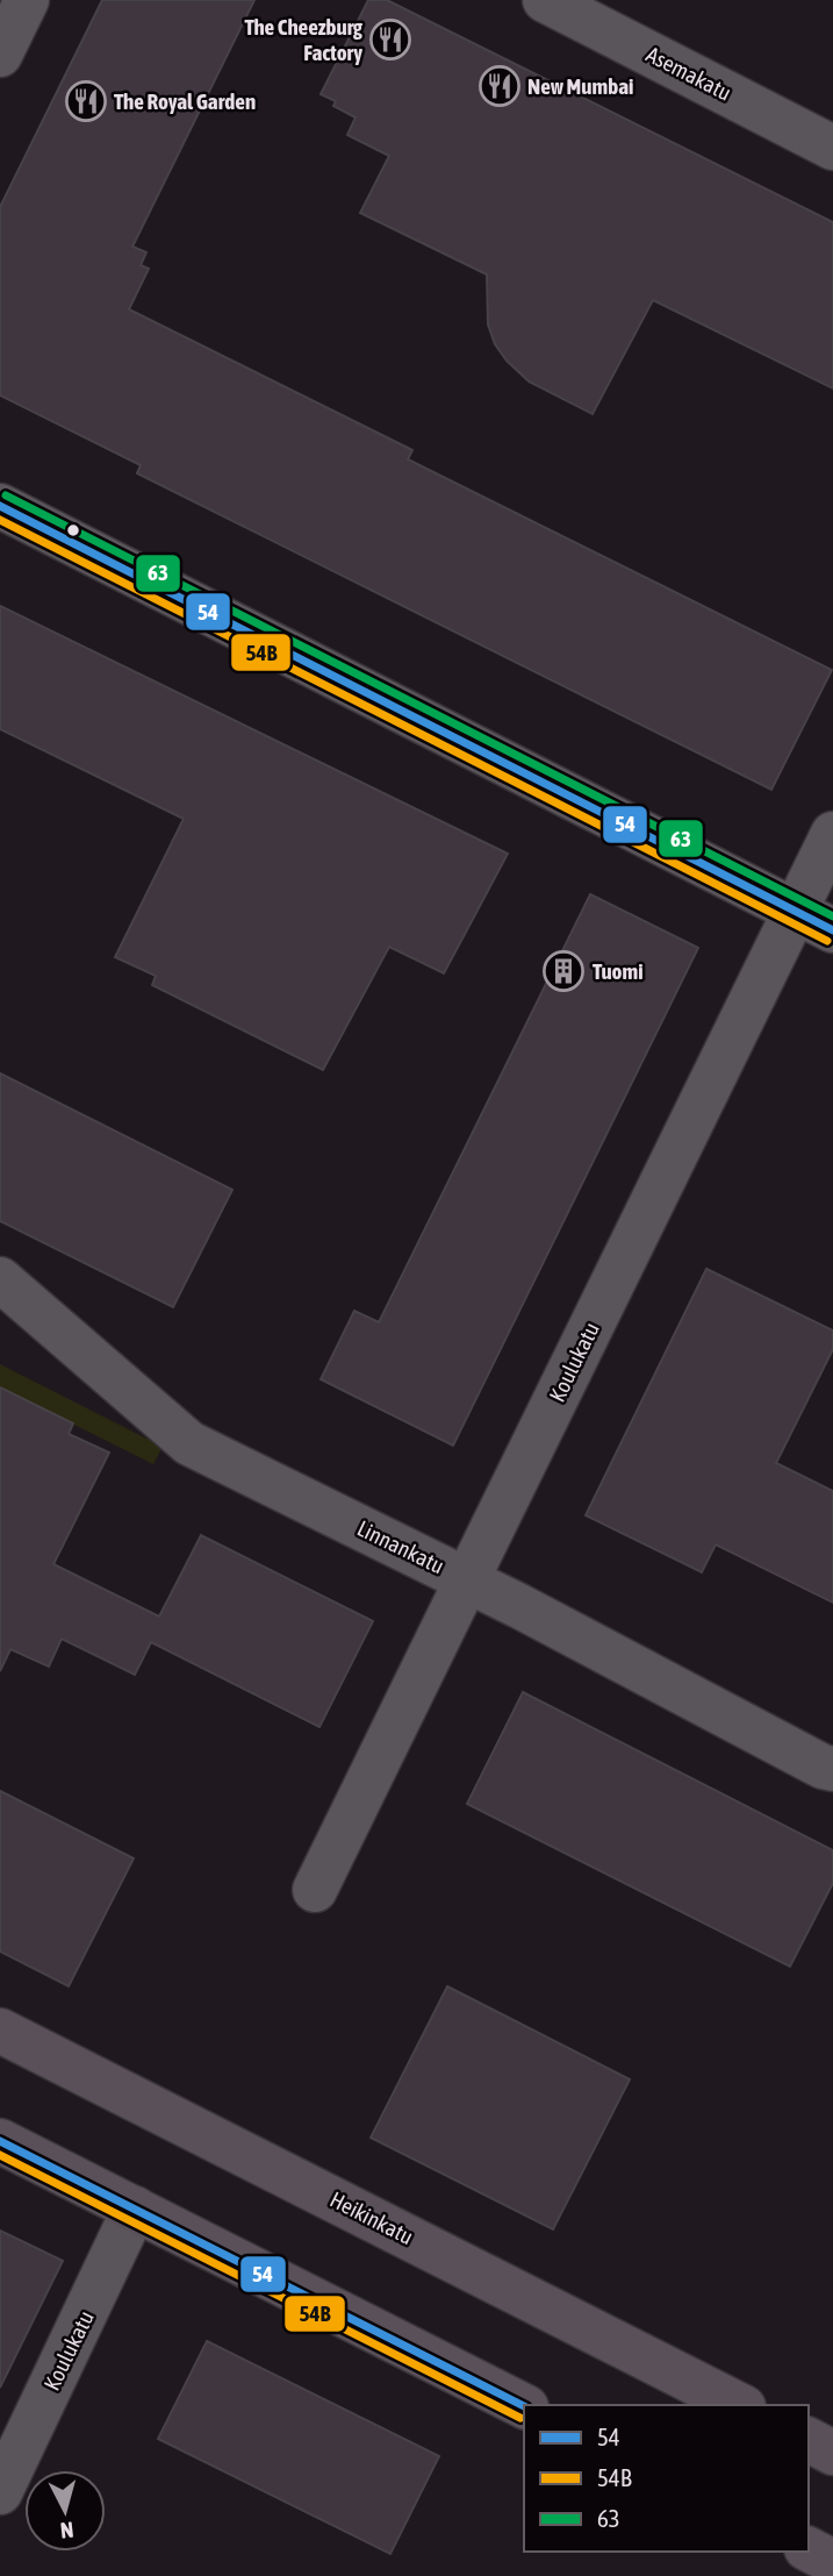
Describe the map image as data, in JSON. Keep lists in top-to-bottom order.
{
  "streets": {
    "main road": ["Heikinkatu"],
    "street": ["Asemakatu", "Koulukatu", "Linnankatu"]
  },
  "crossings": [
    ["Koulukatu", "Linnankatu"]
  ],
  "places": {
    "restaurant": ["The Cheezburg Factory", "New Mumbai", "The Royal Garden"],
    "building": ["Tuomi"]
  },
  "lines": ["transit line 63", "transit line 54", "transit line 54B"],
  "legend": ["54", "54B", "63"],
  "north": "bottom"
}
